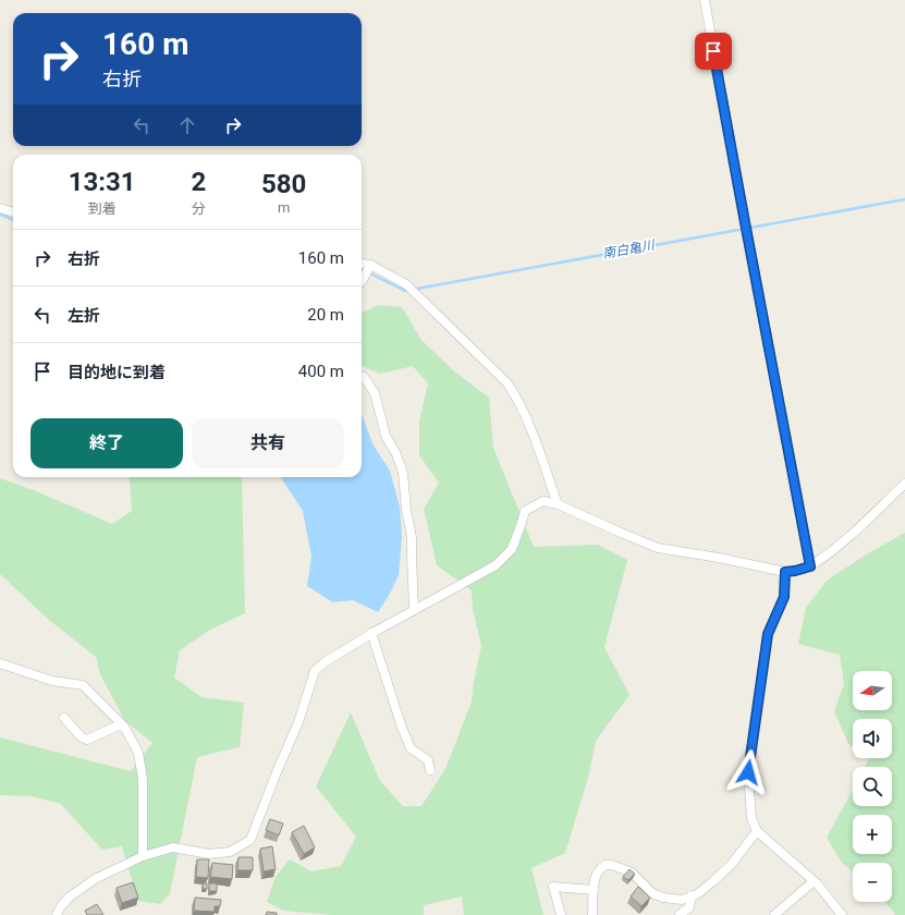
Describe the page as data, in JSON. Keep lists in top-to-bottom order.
{
  "water": ["南白亀川"],
  "north": "left",
  "page": {
    "turn": ["160 m", "右折"],
    "eta": [
      "13:31",
      "到着",
      "2",
      "分",
      "580",
      "m"
    ],
    "list": [
      {
        "name": "右折",
        "value": "160 m"
      },
      {
        "name": "左折",
        "value": "20 m"
      },
      {
        "name": "目的地に到着",
        "value": "400 m"
      }
    ],
    "buttons": ["終了", "共有"],
    "map_buttons": ["+", "−"]
  }
}
